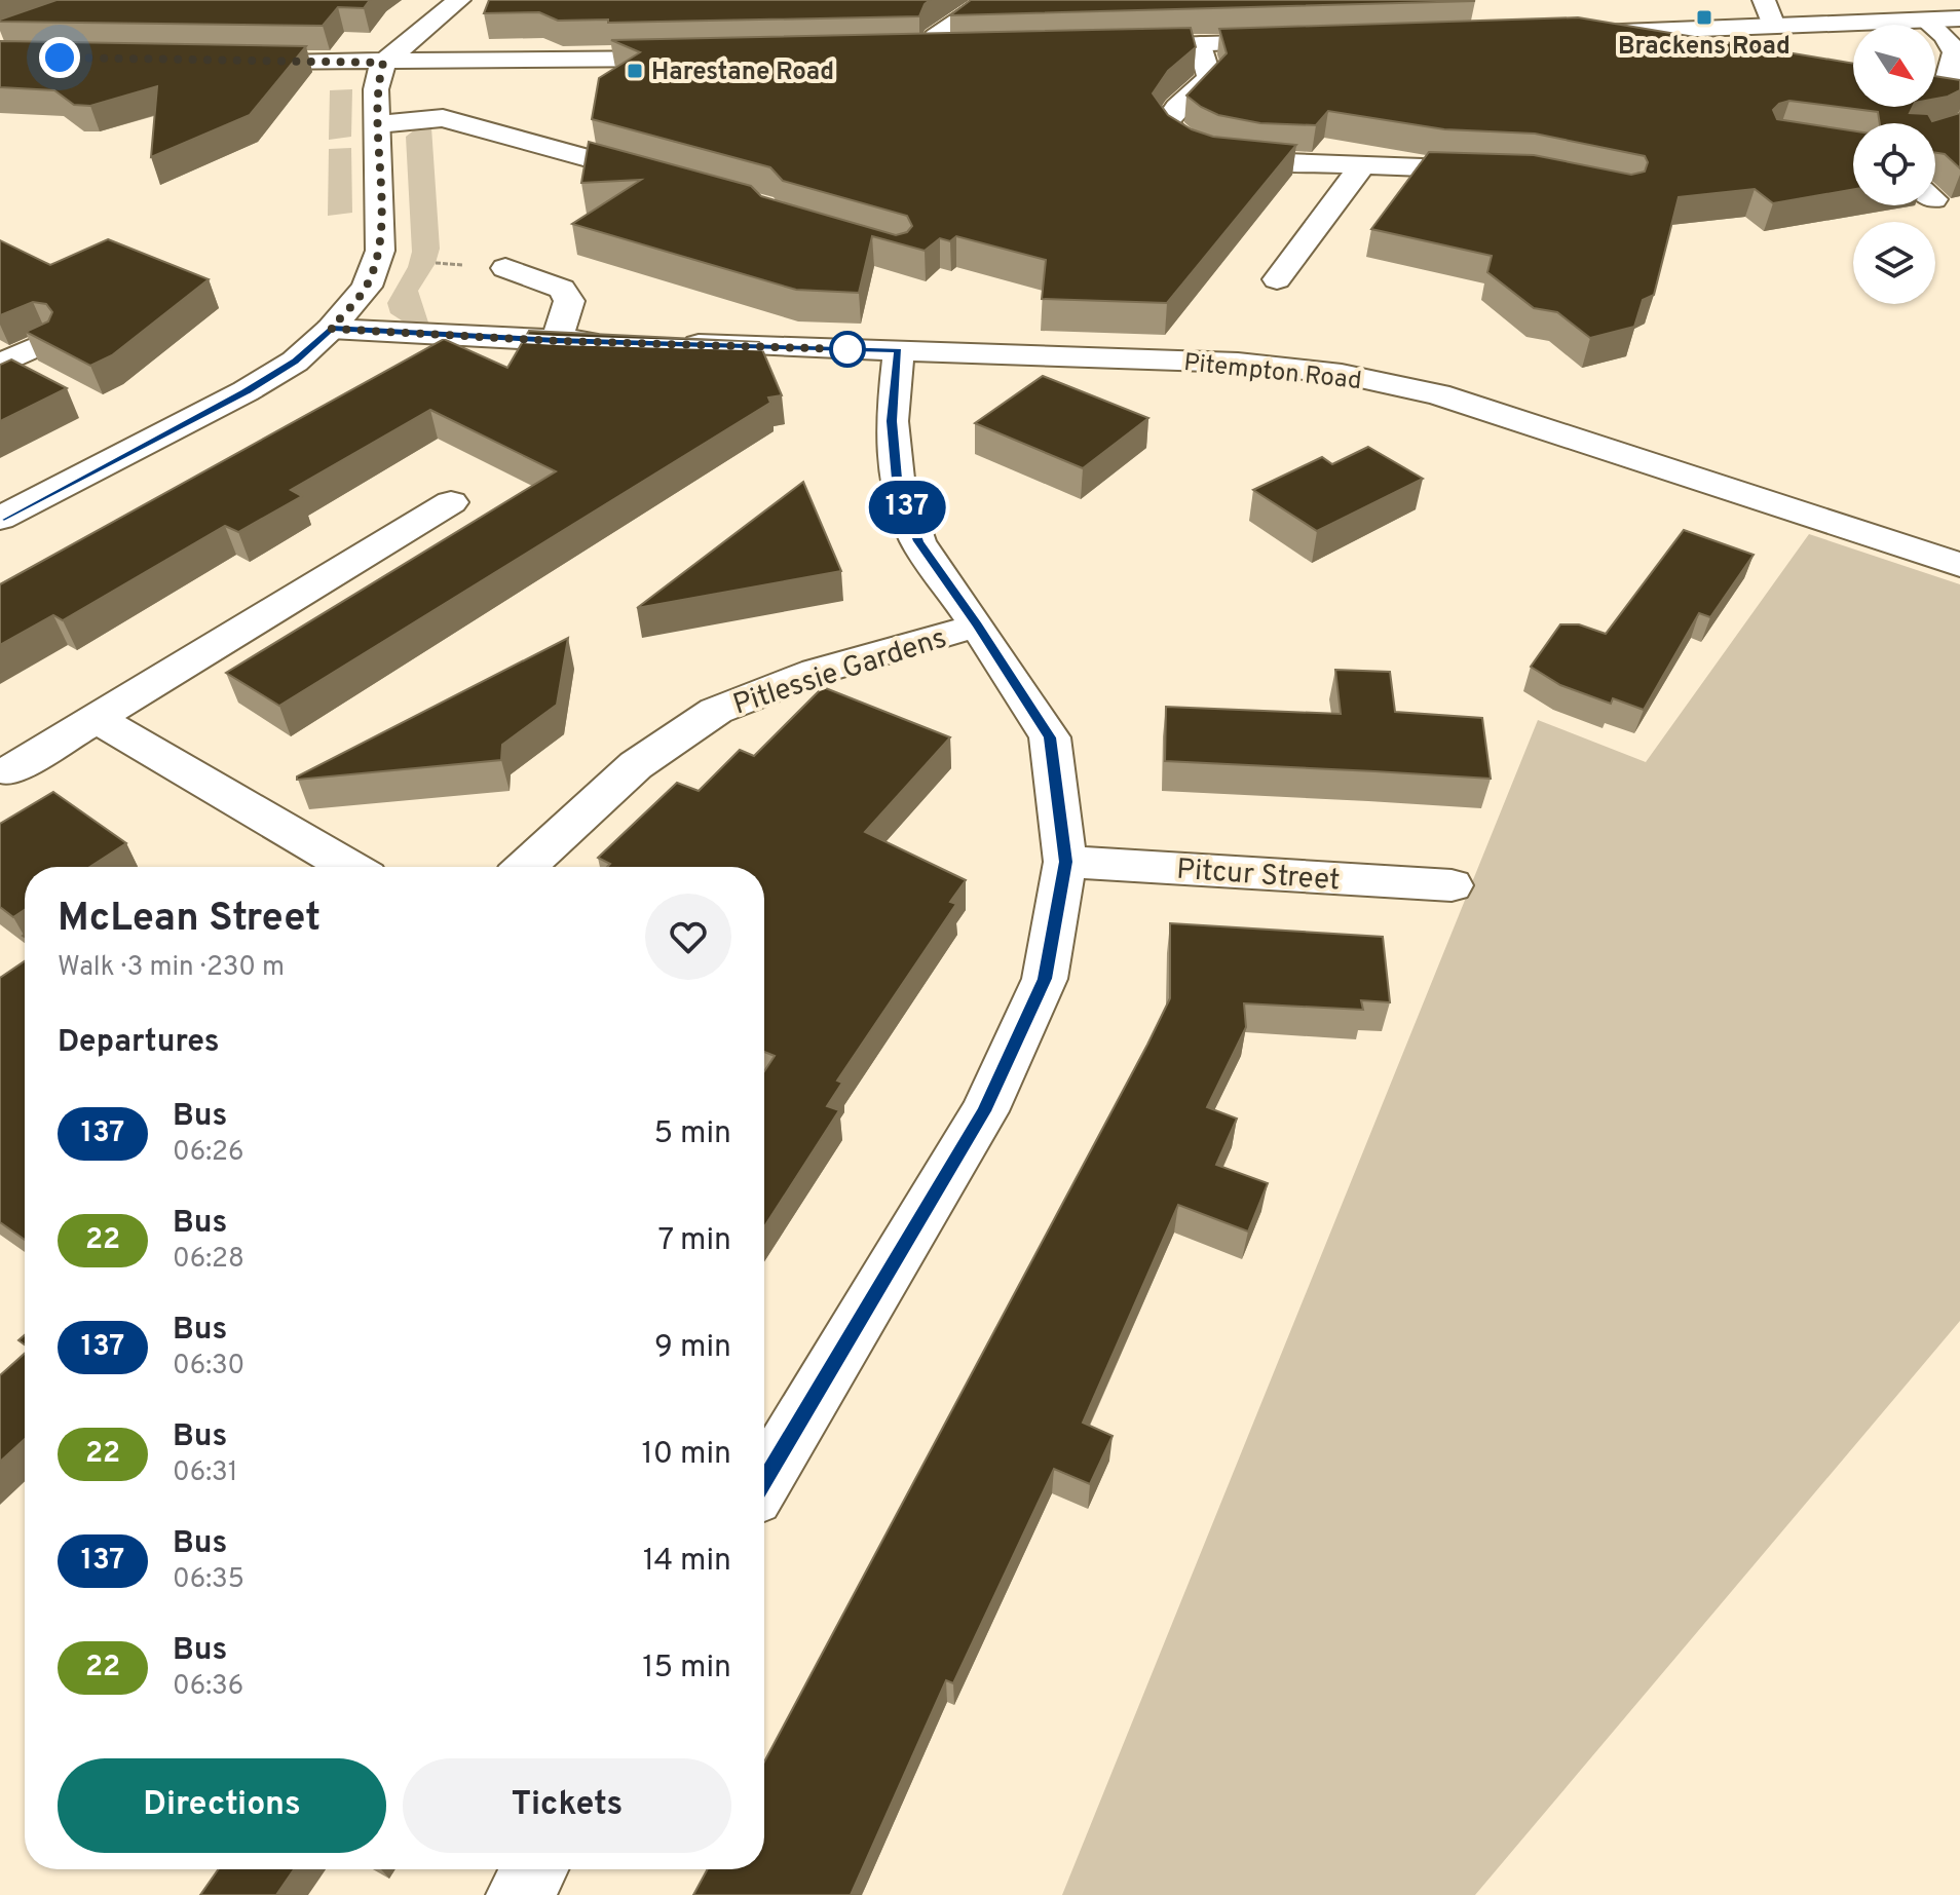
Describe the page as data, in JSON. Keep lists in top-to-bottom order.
{
  "streets": {
    "street": ["Pitempton Road", "Pitlessie Gardens", "Pitcur Street"]
  },
  "places": {
    "transit": ["Brackens Road", "Harestane Road"]
  },
  "lines": ["bus line 137"],
  "north": "bottom right",
  "page": {
    "on_map": "137",
    "heading": [
      ["McLean Street", "Walk · 3 min · 230 m"],
      "Departures"
    ],
    "list": [
      {
        "mark": "137",
        "name": "Bus",
        "note": "06:26",
        "value": "5 min"
      },
      {
        "mark": "22",
        "name": "Bus",
        "note": "06:28",
        "value": "7 min"
      },
      {
        "mark": "137",
        "name": "Bus",
        "note": "06:30",
        "value": "9 min"
      },
      {
        "mark": "22",
        "name": "Bus",
        "note": "06:31",
        "value": "10 min"
      },
      {
        "mark": "137",
        "name": "Bus",
        "note": "06:35",
        "value": "14 min"
      },
      {
        "mark": "22",
        "name": "Bus",
        "note": "06:36",
        "value": "15 min"
      }
    ],
    "buttons": ["Directions", "Tickets"]
  }
}
